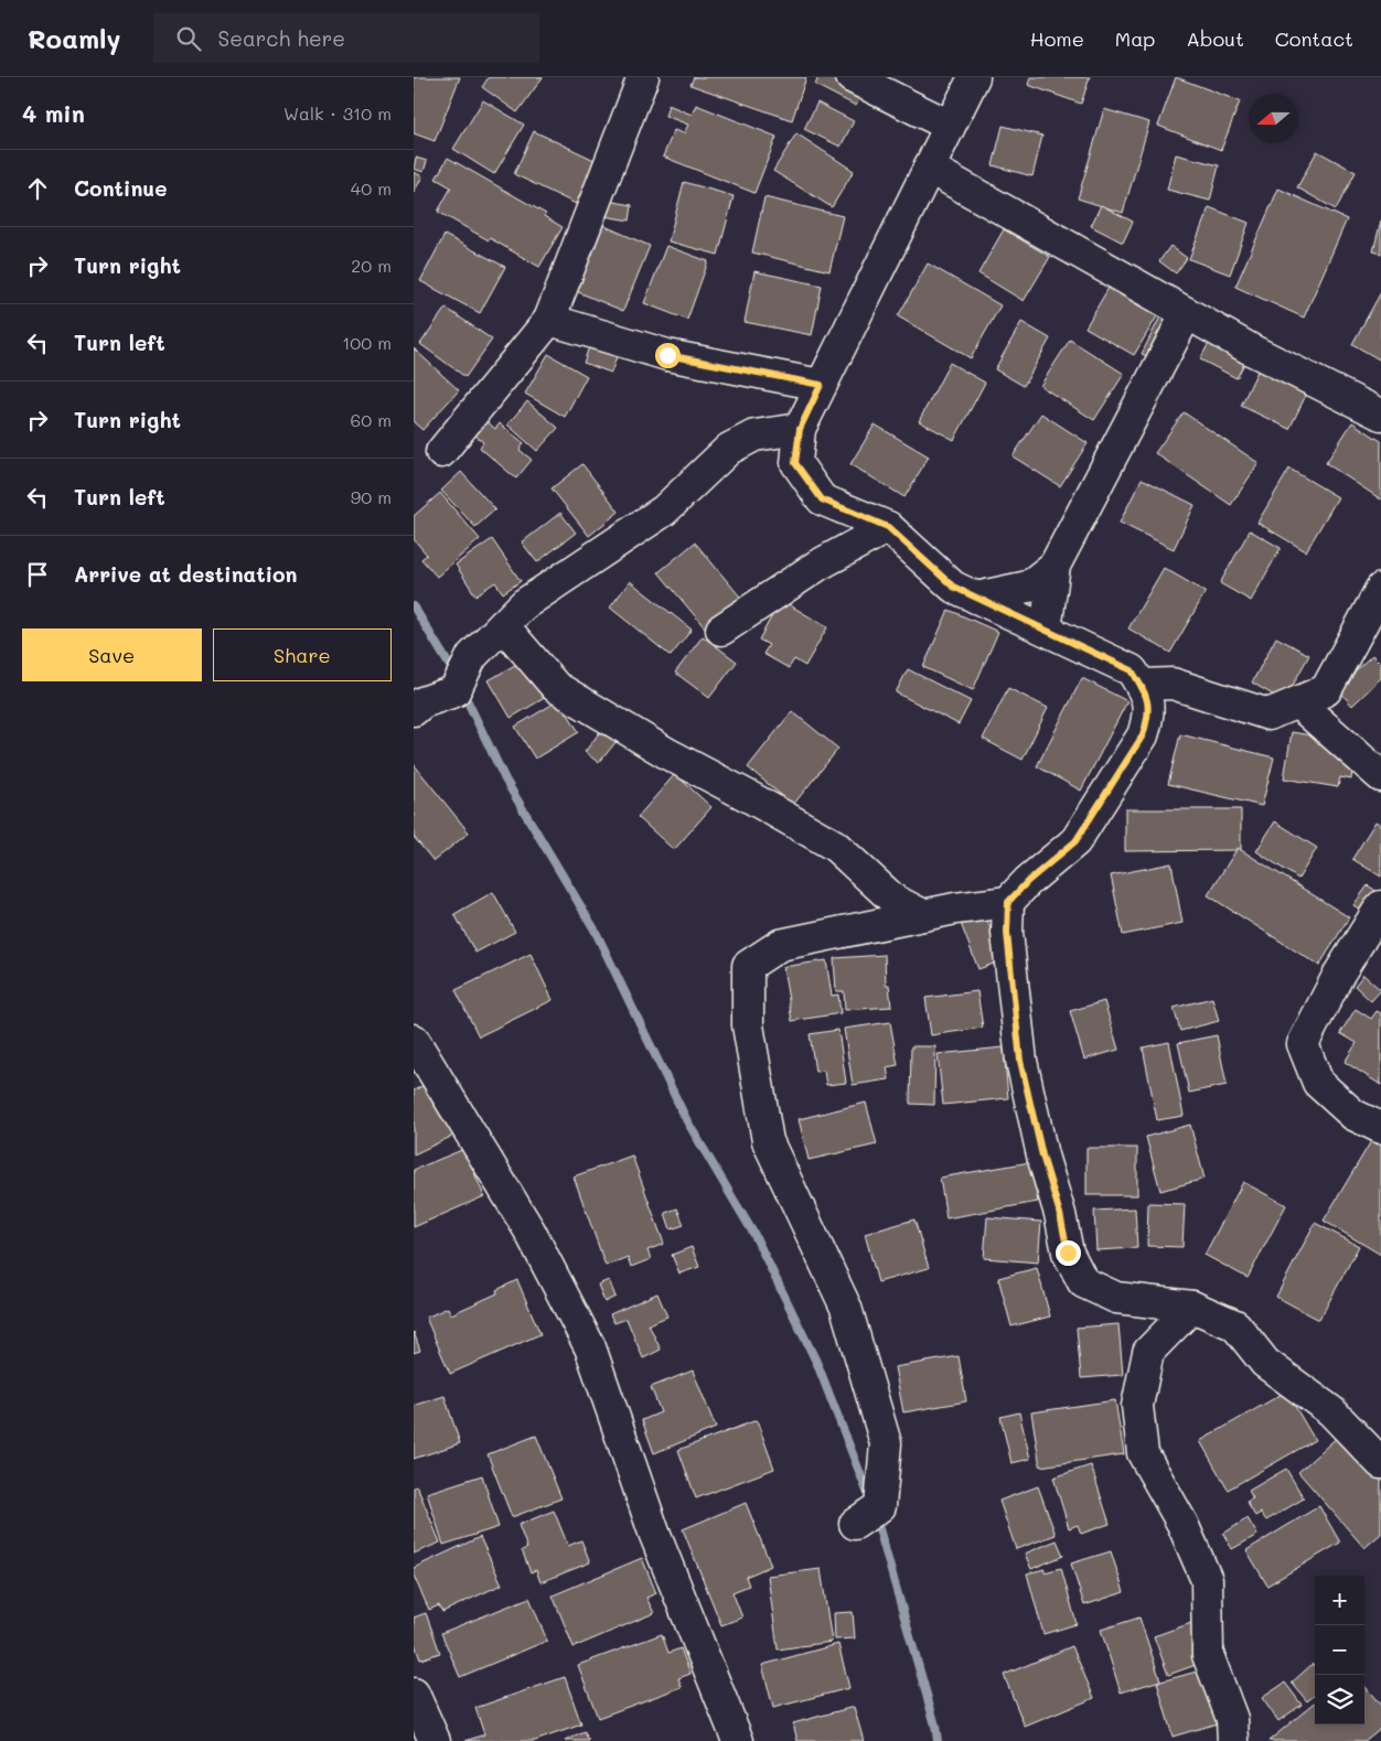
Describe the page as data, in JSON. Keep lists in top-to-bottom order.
{
  "north": "left",
  "page": {
    "header": "Roamly",
    "search": "Search here",
    "nav": [
      "Home",
      "Map",
      "About",
      "Contact"
    ],
    "heading": ["4 min", "Walk · 310 m"],
    "list": [
      ["Continue", "40 m"],
      ["Turn right", "20 m"],
      ["Turn left", "100 m"],
      ["Turn right", "60 m"],
      ["Turn left", "90 m"],
      "Arrive at destination"
    ],
    "buttons": ["Save", "Share"],
    "map_buttons": ["+", "−"]
  }
}
